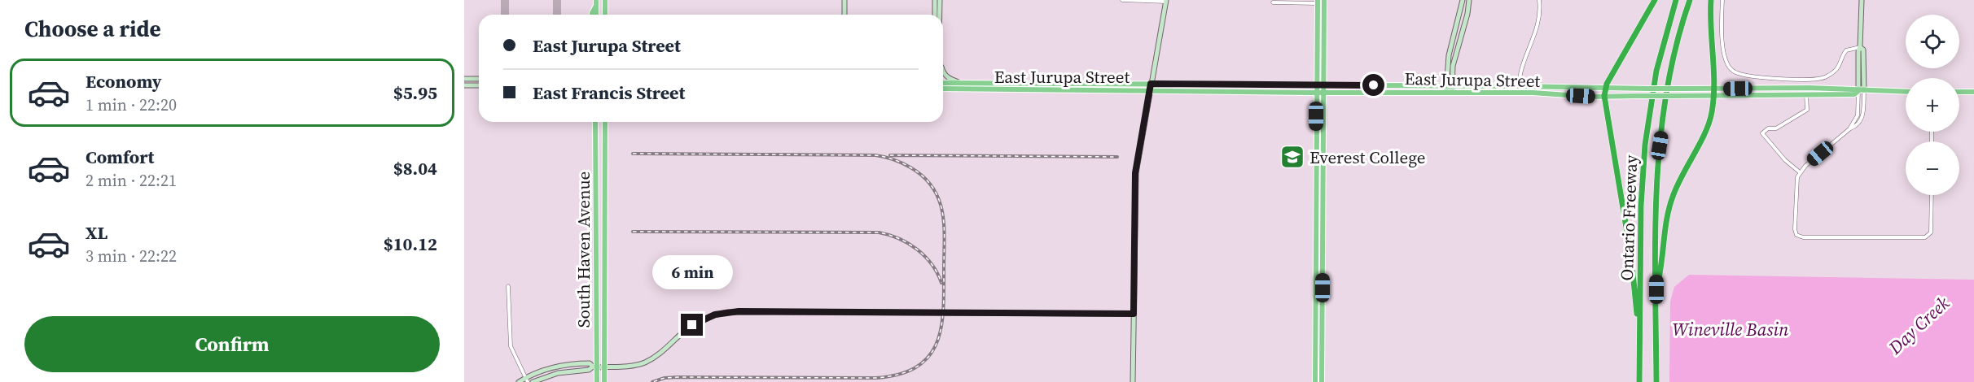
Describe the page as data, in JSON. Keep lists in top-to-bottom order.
{
  "streets": {
    "highway": ["Ontario Freeway"],
    "main road": ["East Jurupa Street", "South Haven Avenue"]
  },
  "water": ["Day Creek", "Wineville Basin"],
  "places": {
    "school or university": ["Everest College"]
  },
  "page": {
    "heading": "Choose a ride",
    "map_buttons": ["+", "−"],
    "banner": ["East Jurupa Street", "East Francis Street"],
    "list": [
      {
        "name": "Economy",
        "note": "1 min · 22:20",
        "value": "$5.95"
      },
      {
        "name": "Comfort",
        "note": "2 min · 22:21",
        "value": "$8.04"
      },
      {
        "name": "XL",
        "note": "3 min · 22:22",
        "value": "$10.12"
      }
    ],
    "bubble": "6 min",
    "buttons": "Confirm"
  }
}
